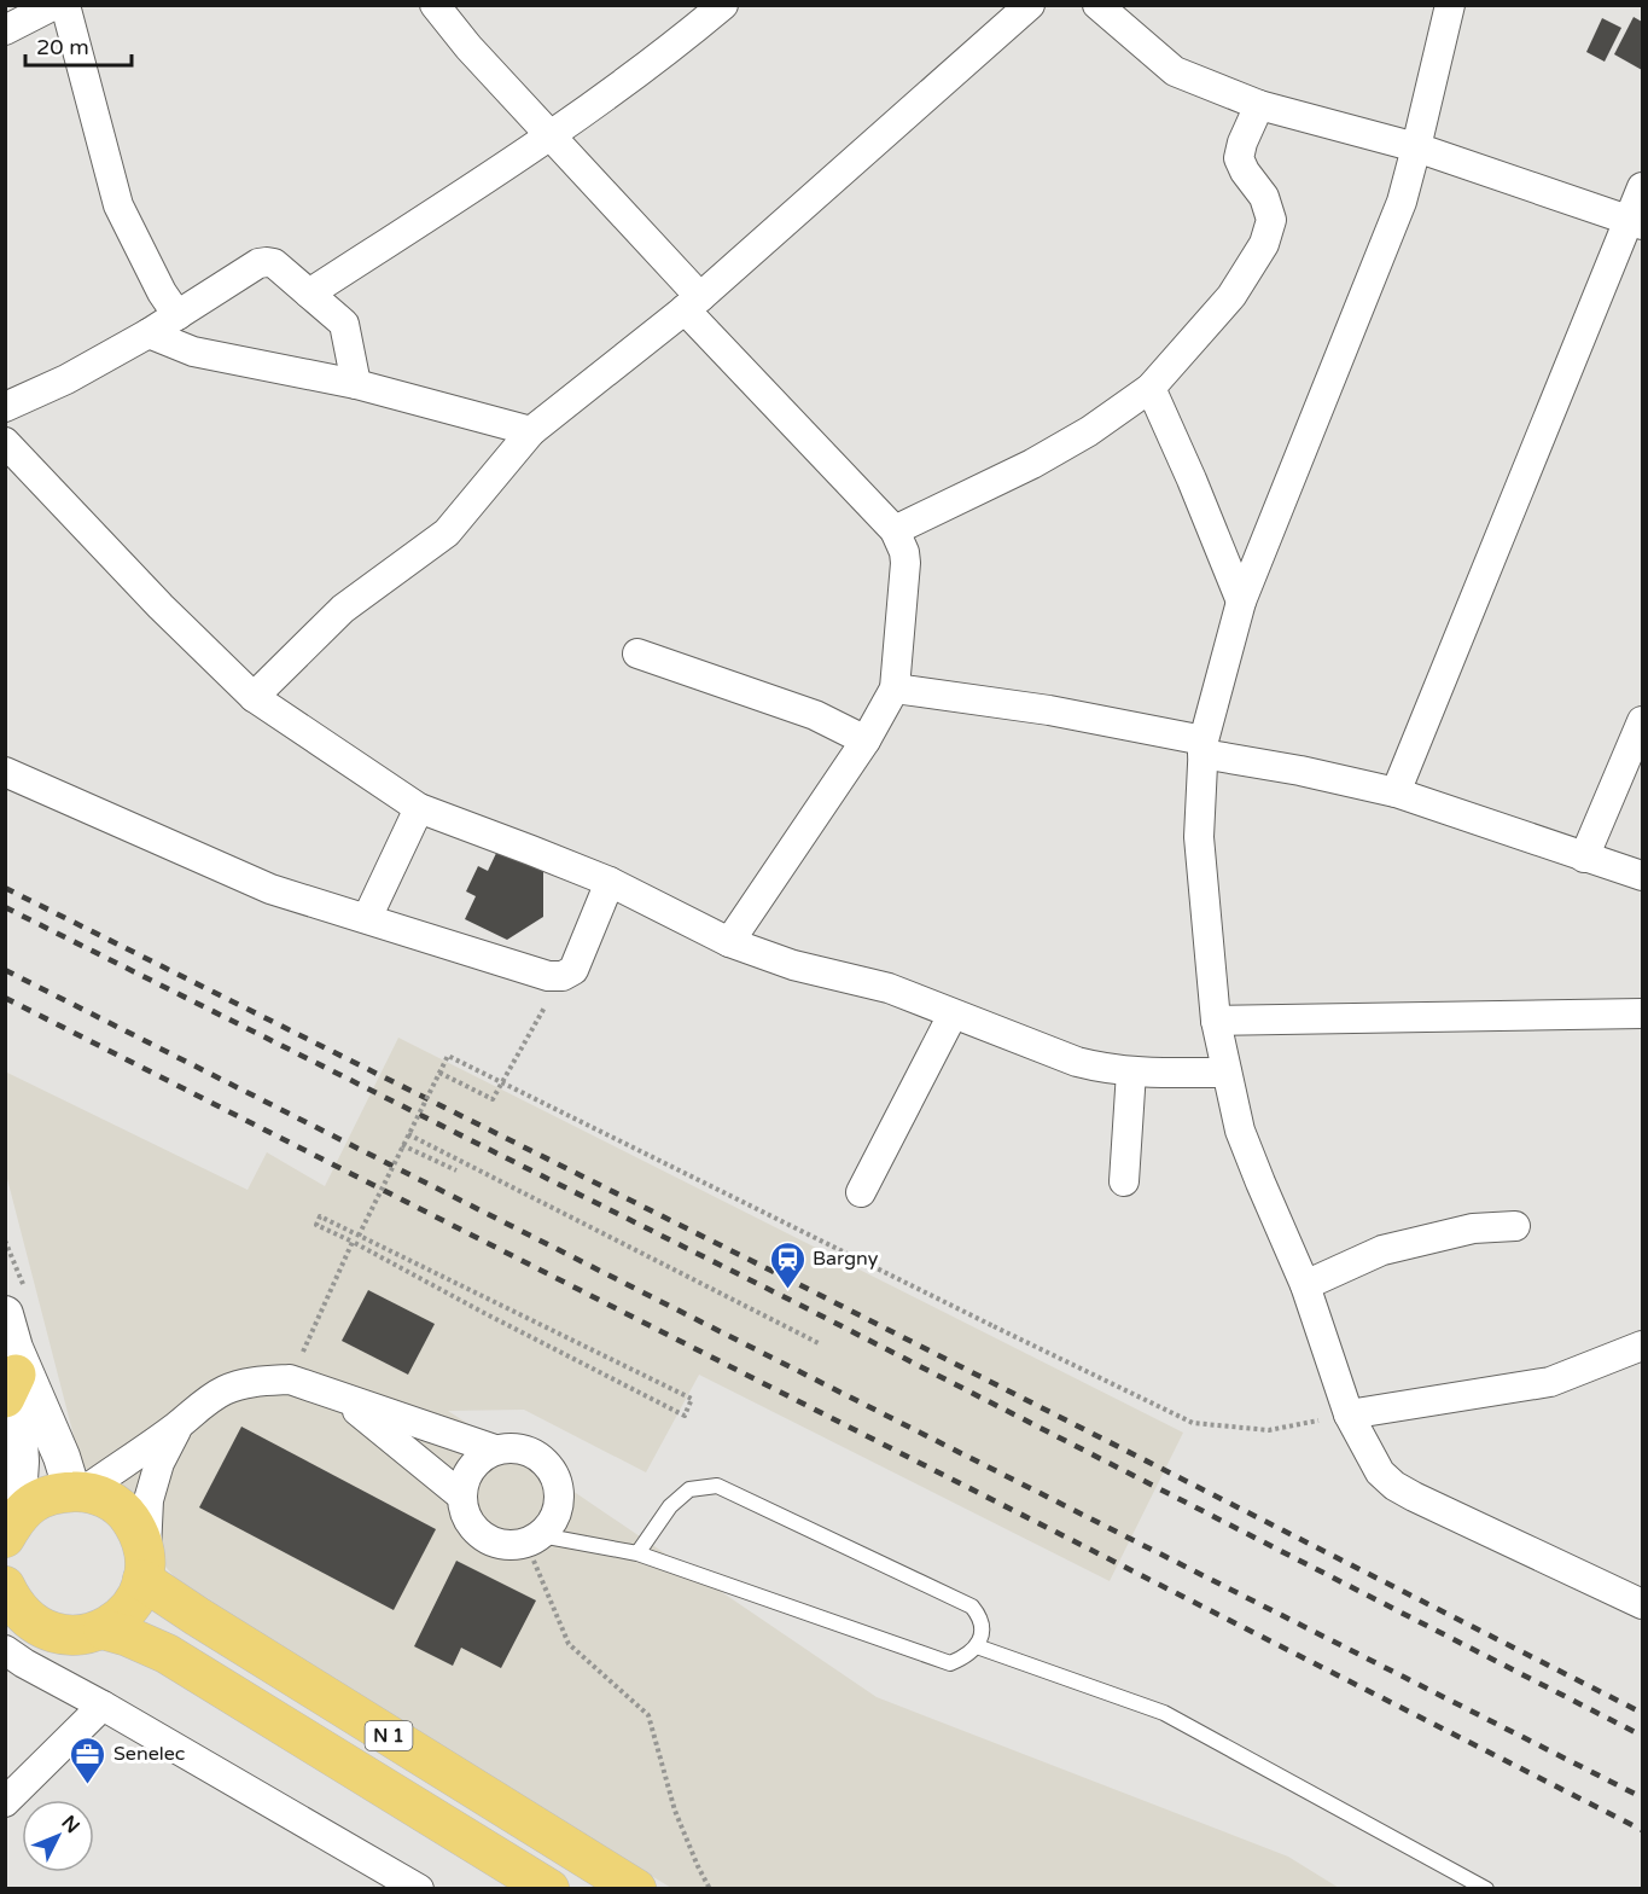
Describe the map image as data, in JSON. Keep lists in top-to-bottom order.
{
  "streets": {
    "highway": ["N 1"]
  },
  "places": {
    "station": ["Bargny"],
    "office": ["Senelec"]
  },
  "scale_bar": "20 m",
  "north": "top right"
}
